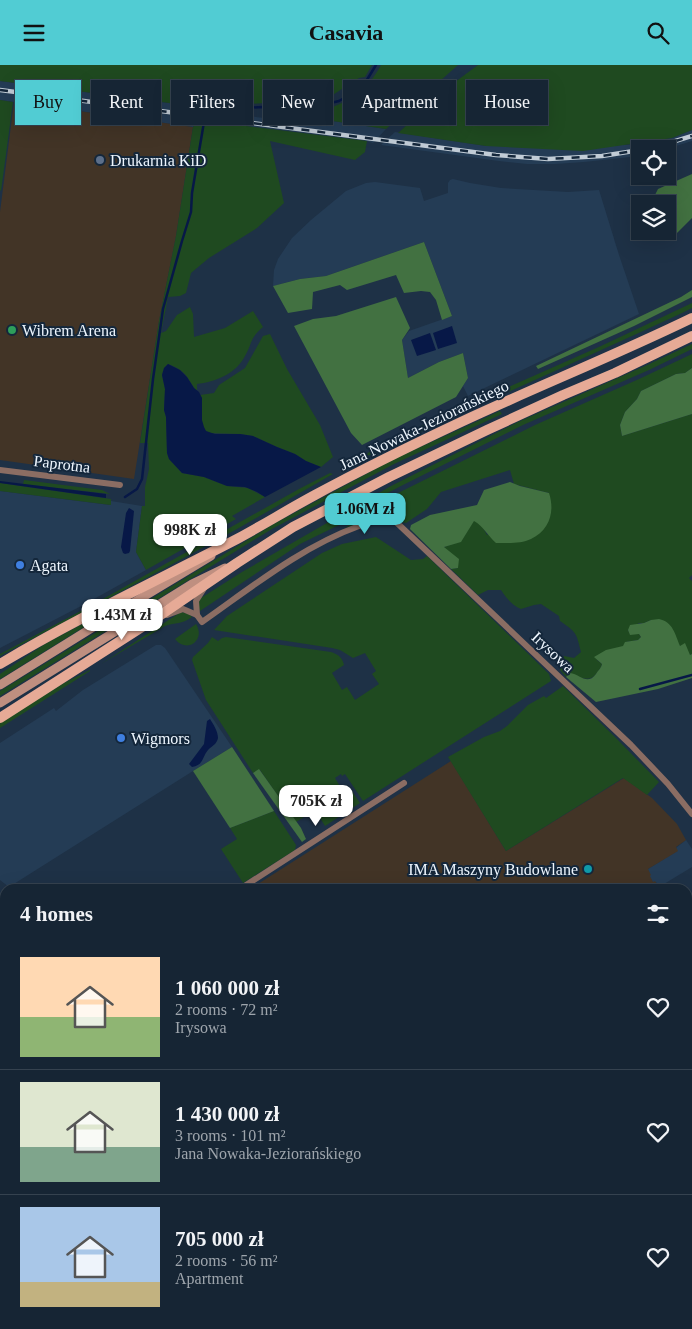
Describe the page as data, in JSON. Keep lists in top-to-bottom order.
{
  "streets": {
    "main road": ["Jana Nowaka-Jeziorańskiego"],
    "street": ["Paprotna", "Irysowa"]
  },
  "places": [
    "Drukarnia KiD",
    "Wibrem Arena",
    "Agata",
    "Wigmors",
    "IMA Maszyny Budowlane"
  ],
  "page": {
    "header": "Casavia",
    "chip": [
      "Buy",
      "Rent",
      "Filters",
      "New",
      "Apartment",
      "House"
    ],
    "price": [
      "1.06M zł",
      "998K zł",
      "1.43M zł",
      "705K zł"
    ],
    "heading": "4 homes",
    "list": [
      {
        "name": "1 060 000 zł",
        "note": "2 rooms · 72 m² · Irysowa"
      },
      {
        "name": "1 430 000 zł",
        "note": "3 rooms · 101 m² · Jana Nowaka-Jeziorańskiego"
      },
      {
        "name": "705 000 zł",
        "note": "2 rooms · 56 m² · Apartment"
      }
    ]
  }
}
